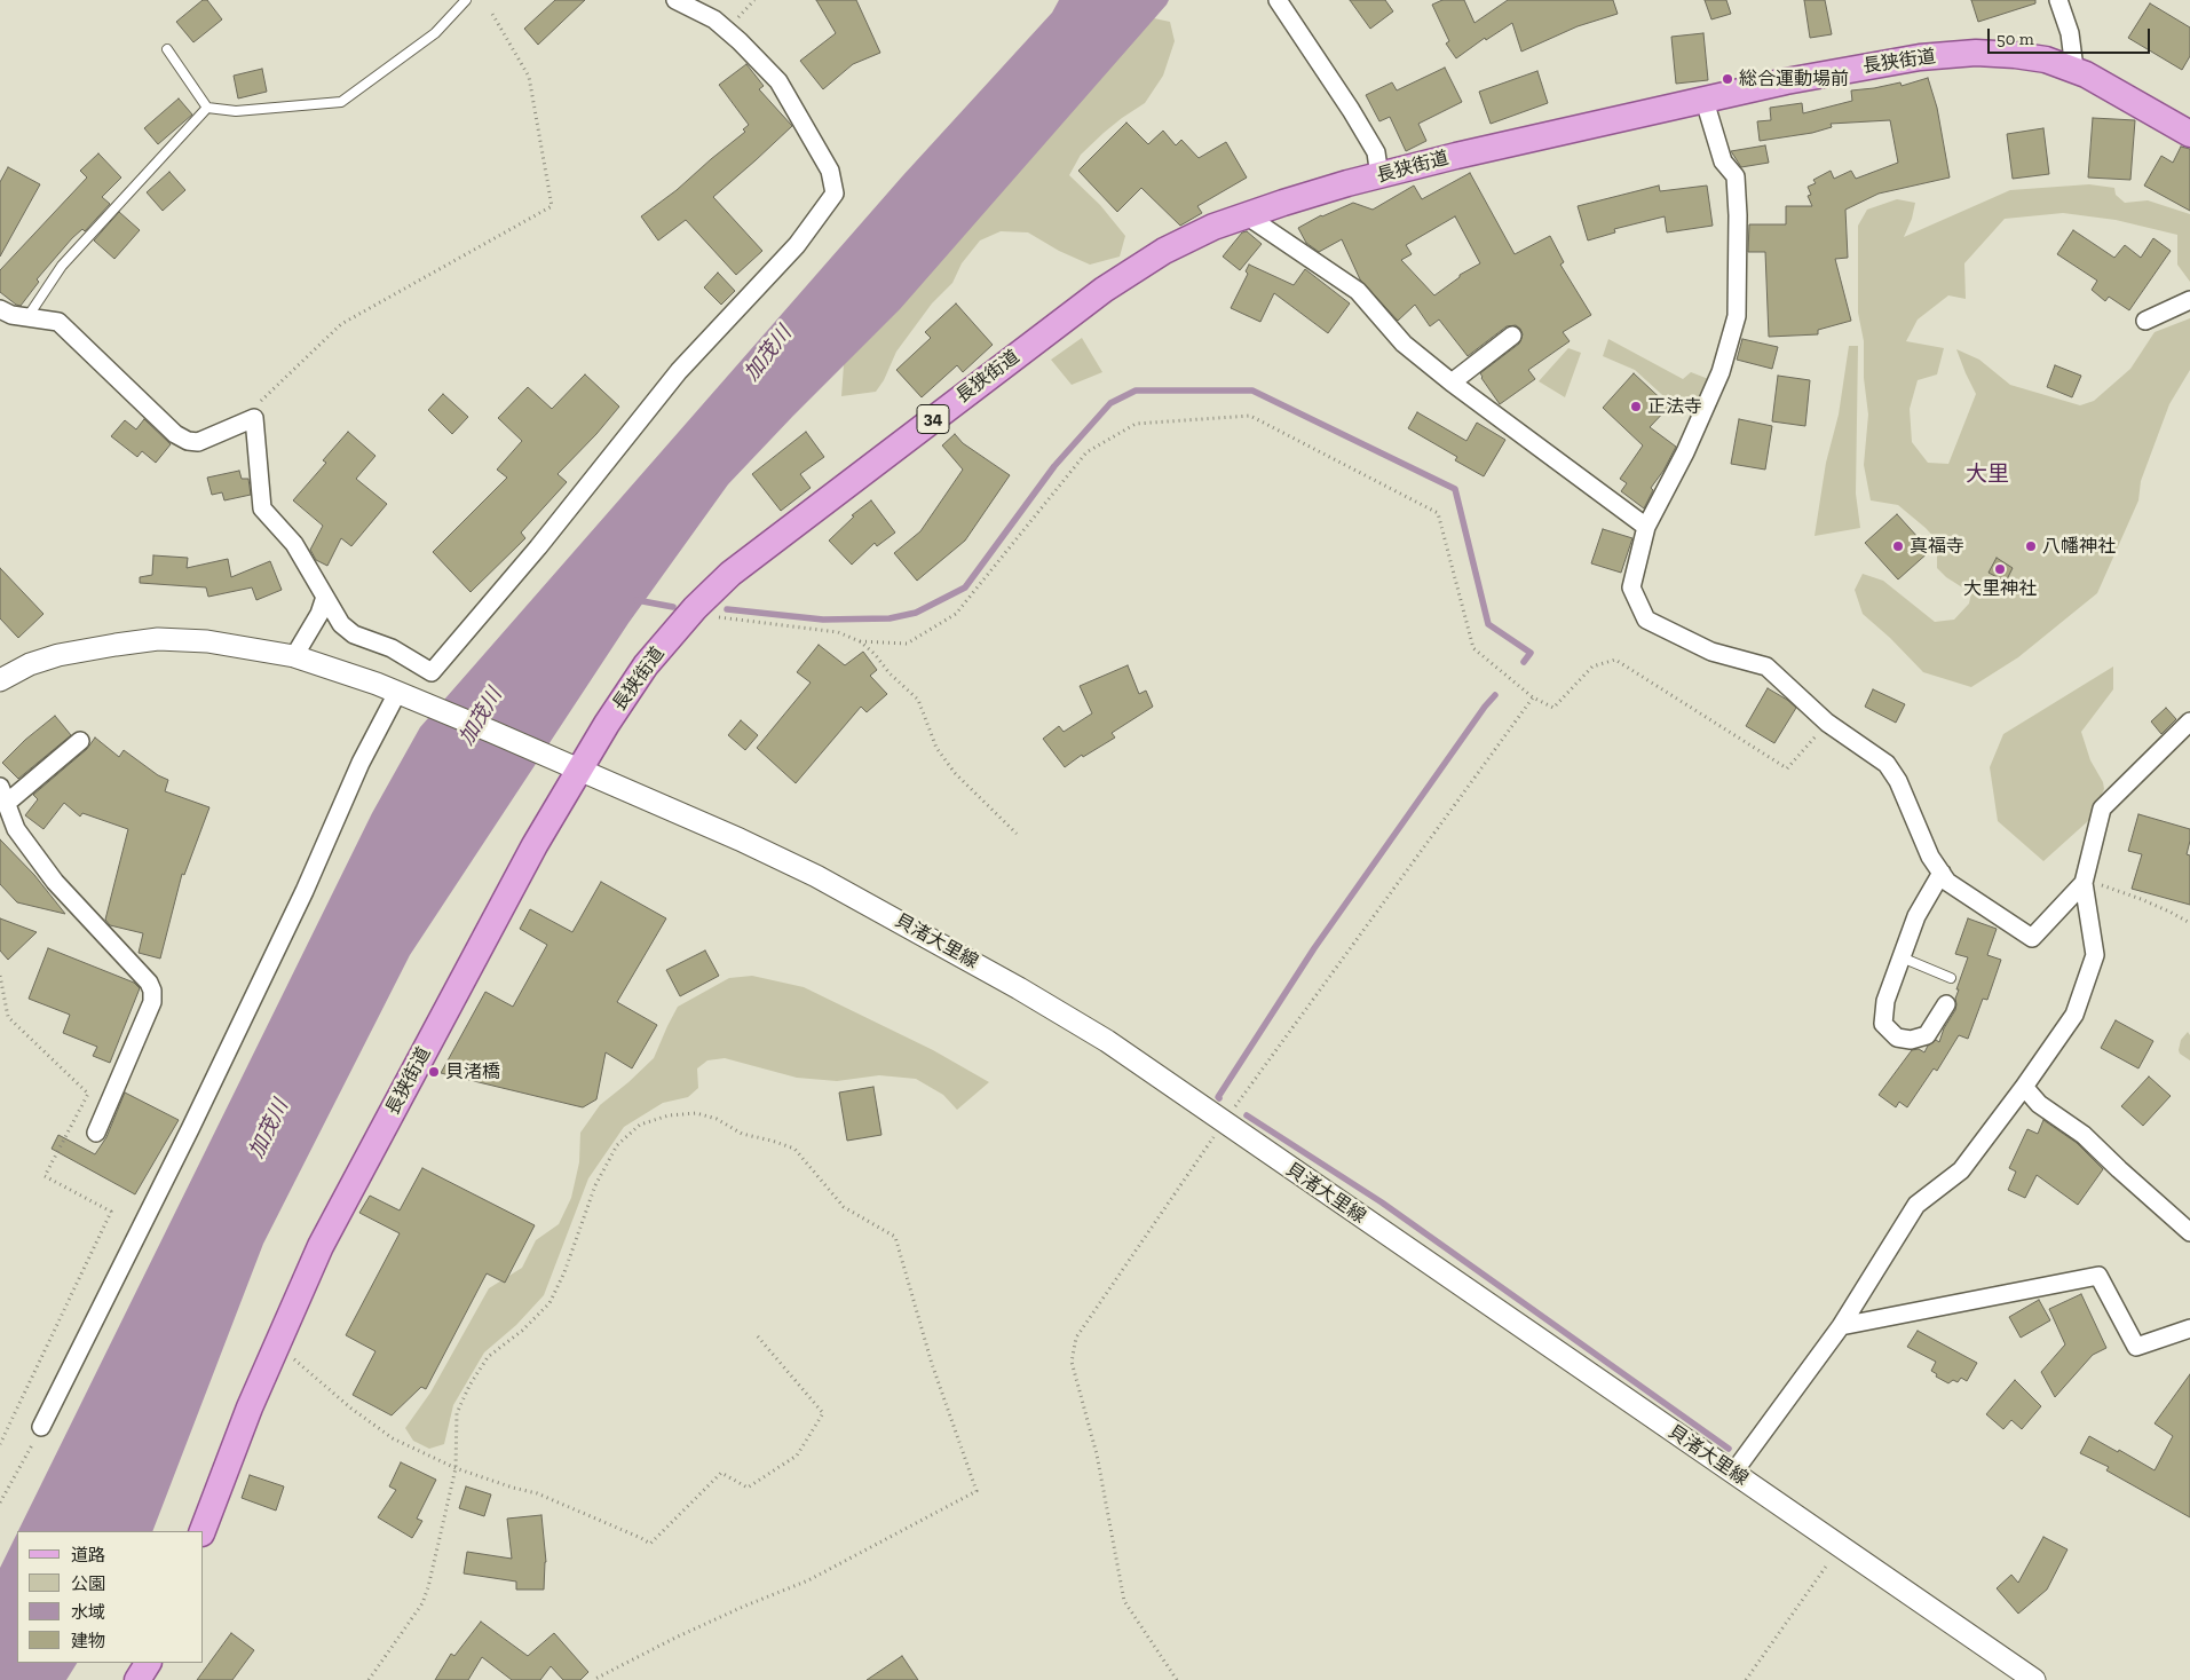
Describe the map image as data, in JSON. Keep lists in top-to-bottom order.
{
  "streets": {
    "main road": ["長狭街道", "34"],
    "street": ["貝渚大里線"]
  },
  "crossings": [
    ["長狭街道", "貝渚大里線"]
  ],
  "districts": ["大里"],
  "water": ["加茂川"],
  "places": [
    "総合運動場前",
    "正法寺",
    "真福寺",
    "八幡神社",
    "大里神社",
    "貝渚橋"
  ],
  "legend": [
    "道路",
    "公園",
    "水域",
    "建物"
  ],
  "scale_bar": "50 m"
}
